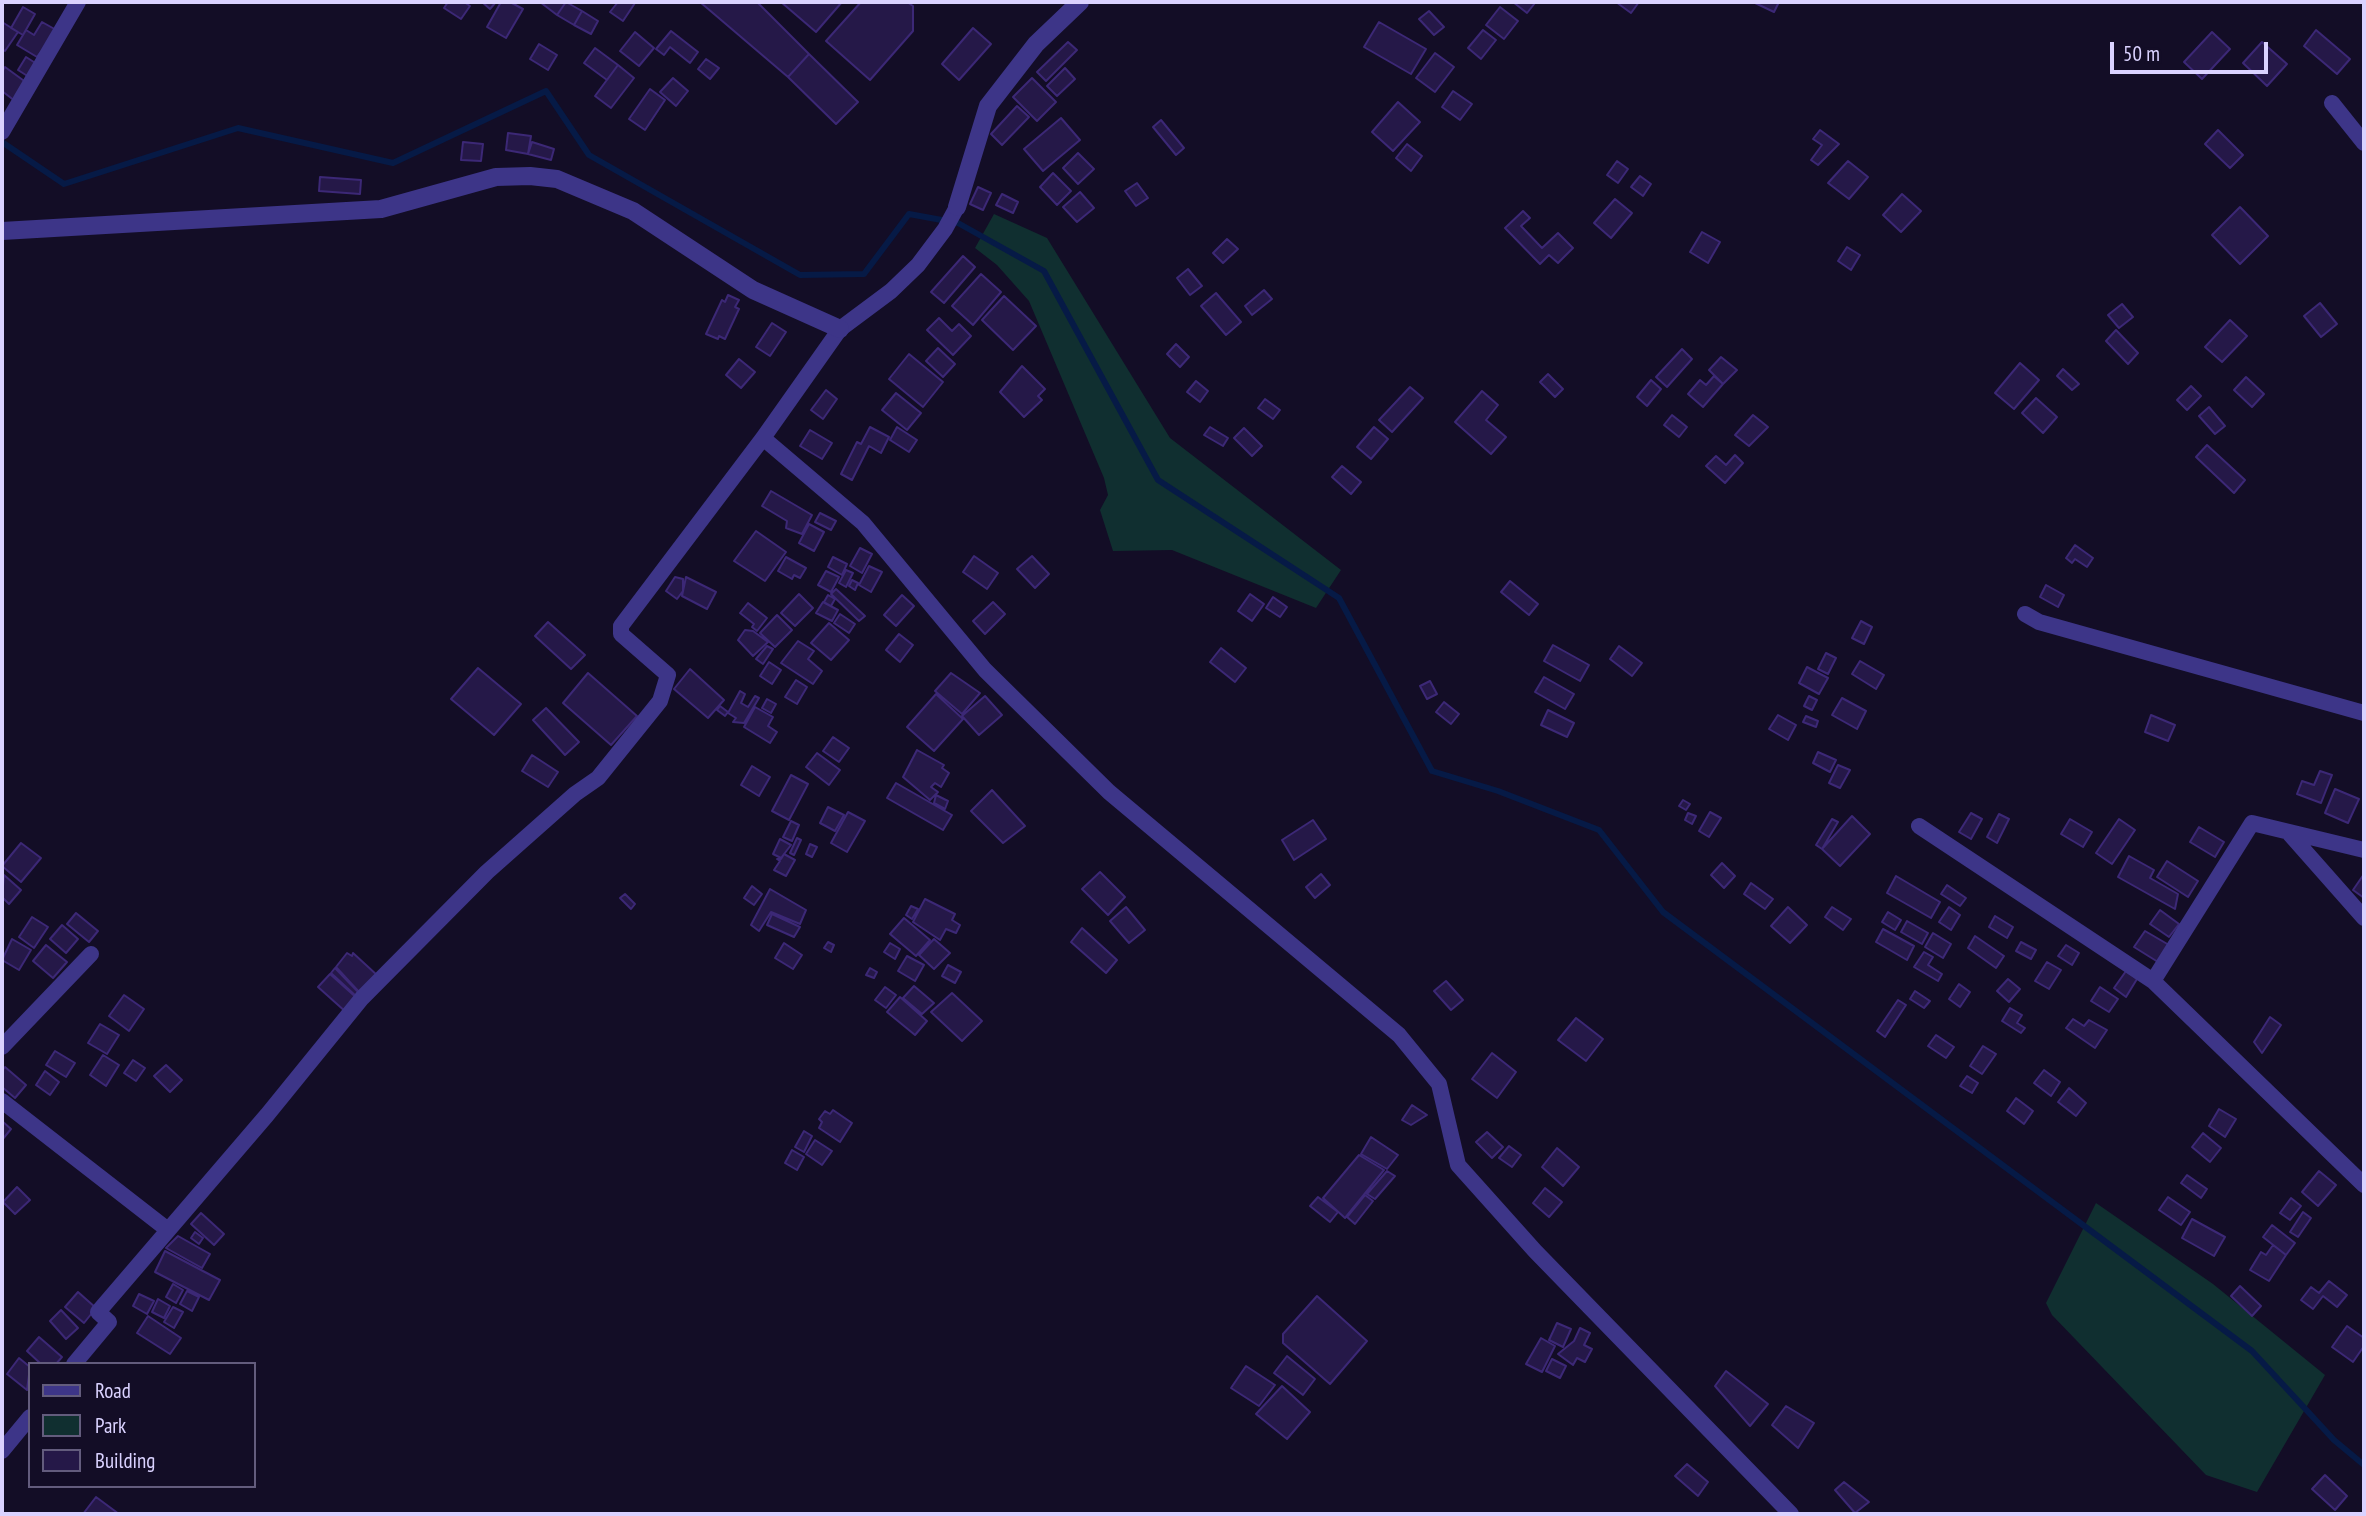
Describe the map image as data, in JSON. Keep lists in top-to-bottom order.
{
  "legend": ["Road", "Park", "Building"],
  "scale_bar": "50 m"
}
